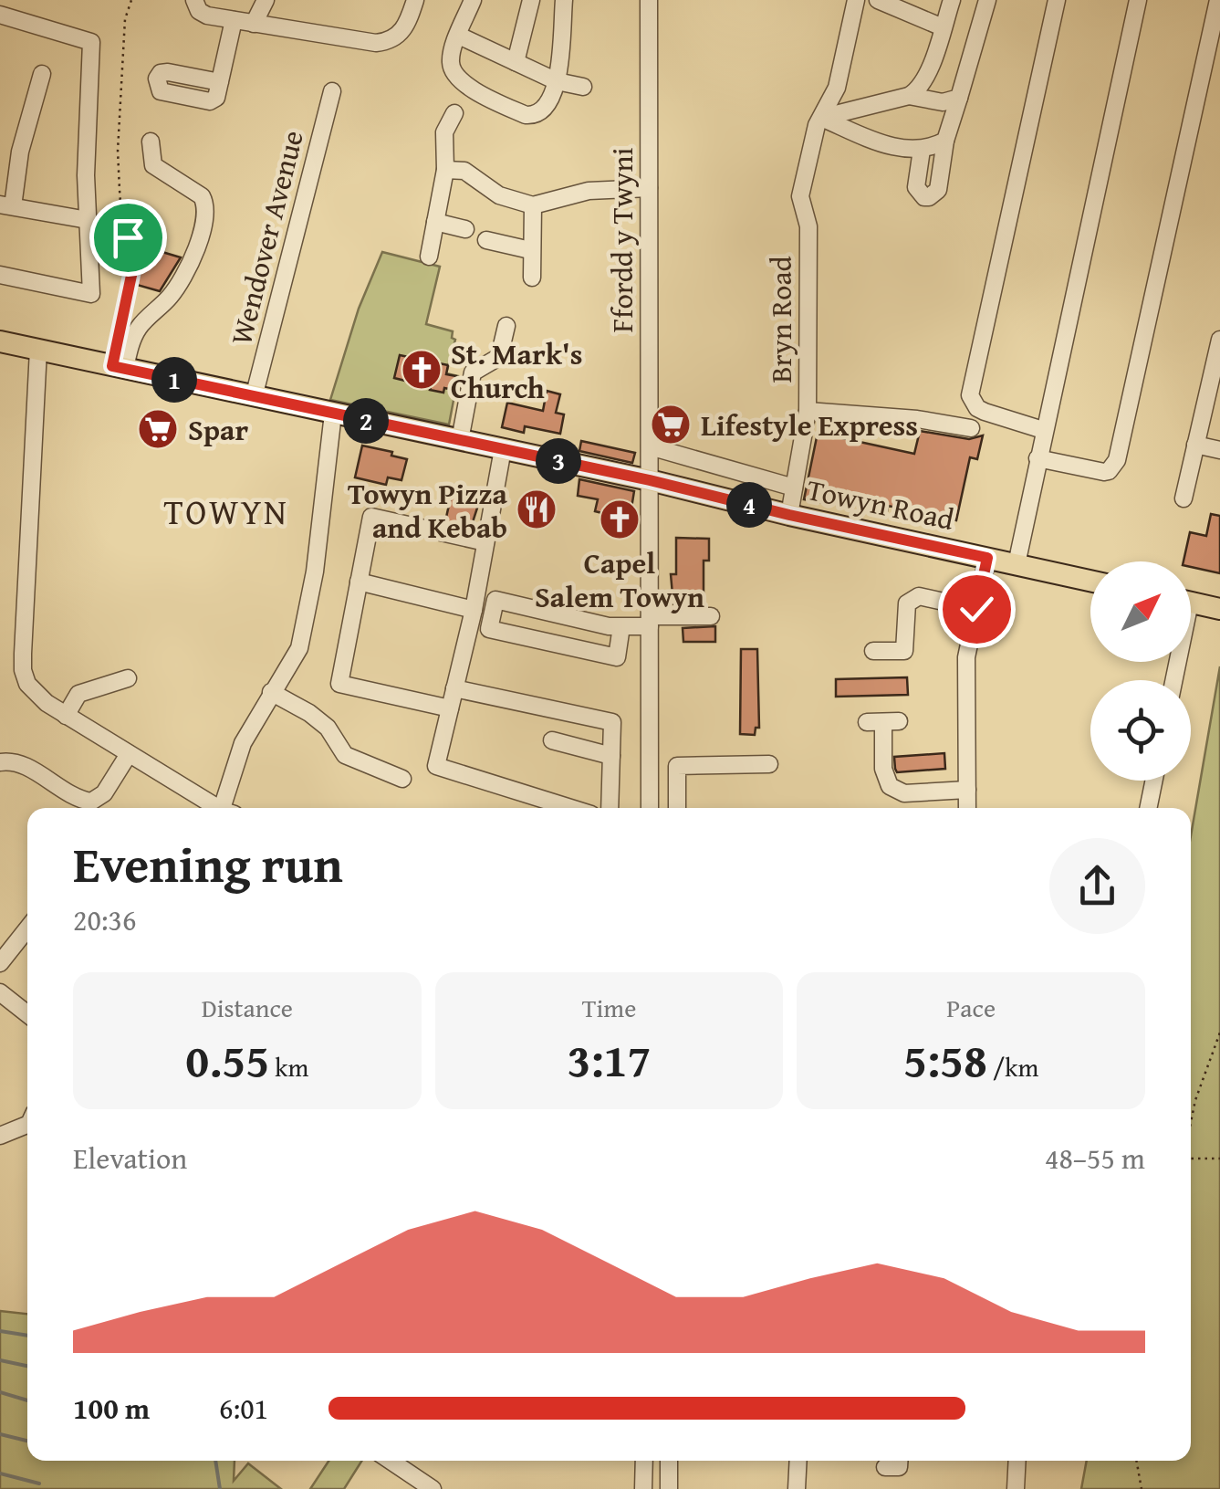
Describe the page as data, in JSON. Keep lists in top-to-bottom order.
{
  "streets": {
    "main road": ["Towyn Road"],
    "street": ["Wendover Avenue", "Ffordd y Twyni", "Bryn Road"]
  },
  "crossings": [
    ["Wendover Avenue", "Towyn Road"],
    ["Ffordd y Twyni", "Towyn Road"],
    ["Bryn Road", "Towyn Road"]
  ],
  "districts": ["TOWYN"],
  "places": {
    "church": ["St. Mark's Church", "Capel Salem Towyn"],
    "supermarket": ["Lifestyle Express", "Spar"],
    "restaurant": ["Towyn Pizza and Kebab"]
  },
  "north": "top right",
  "page": {
    "pins": [
      "1",
      "2",
      "3",
      "4"
    ],
    "heading": ["Evening run", "20:36"],
    "stats": [
      ["Distance", "0.55 km"],
      ["Time", "3:17"],
      ["Pace", "5:58 /km"]
    ],
    "chart": ["Elevation", "48–55 m"],
    "list": [
      {
        "name": "100 m",
        "note": "6:01"
      }
    ]
  }
}
